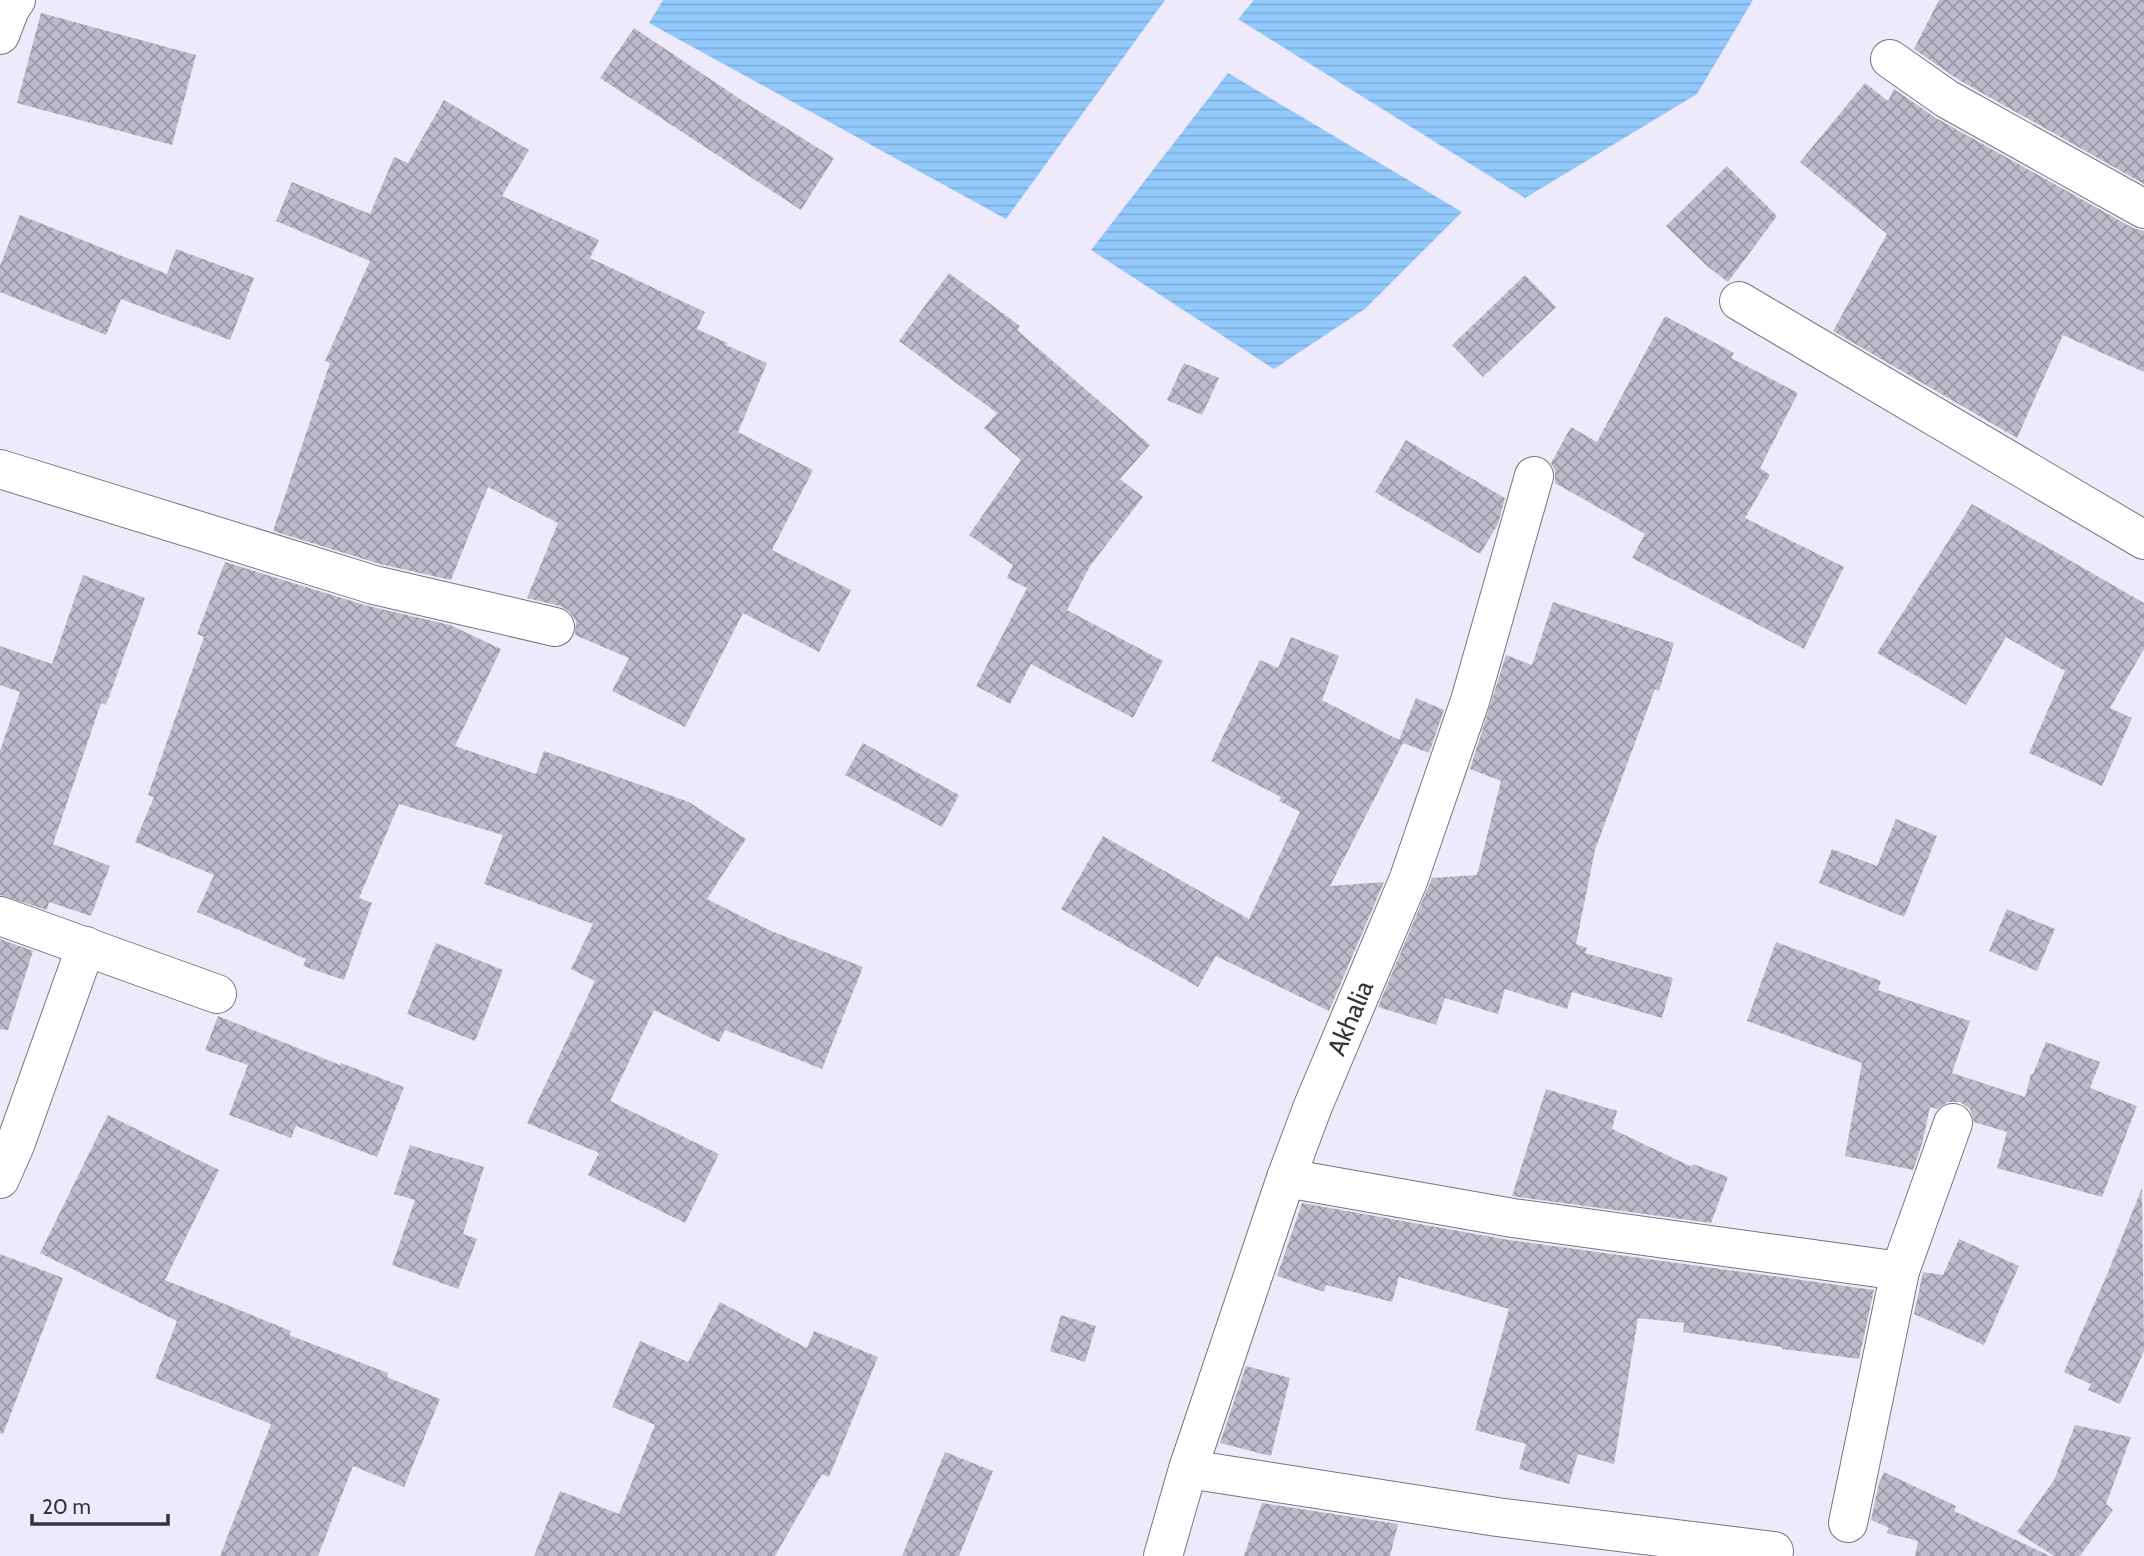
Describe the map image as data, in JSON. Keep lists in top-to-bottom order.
{
  "streets": {
    "street": ["Akhalia"]
  },
  "scale_bar": "20 m"
}
